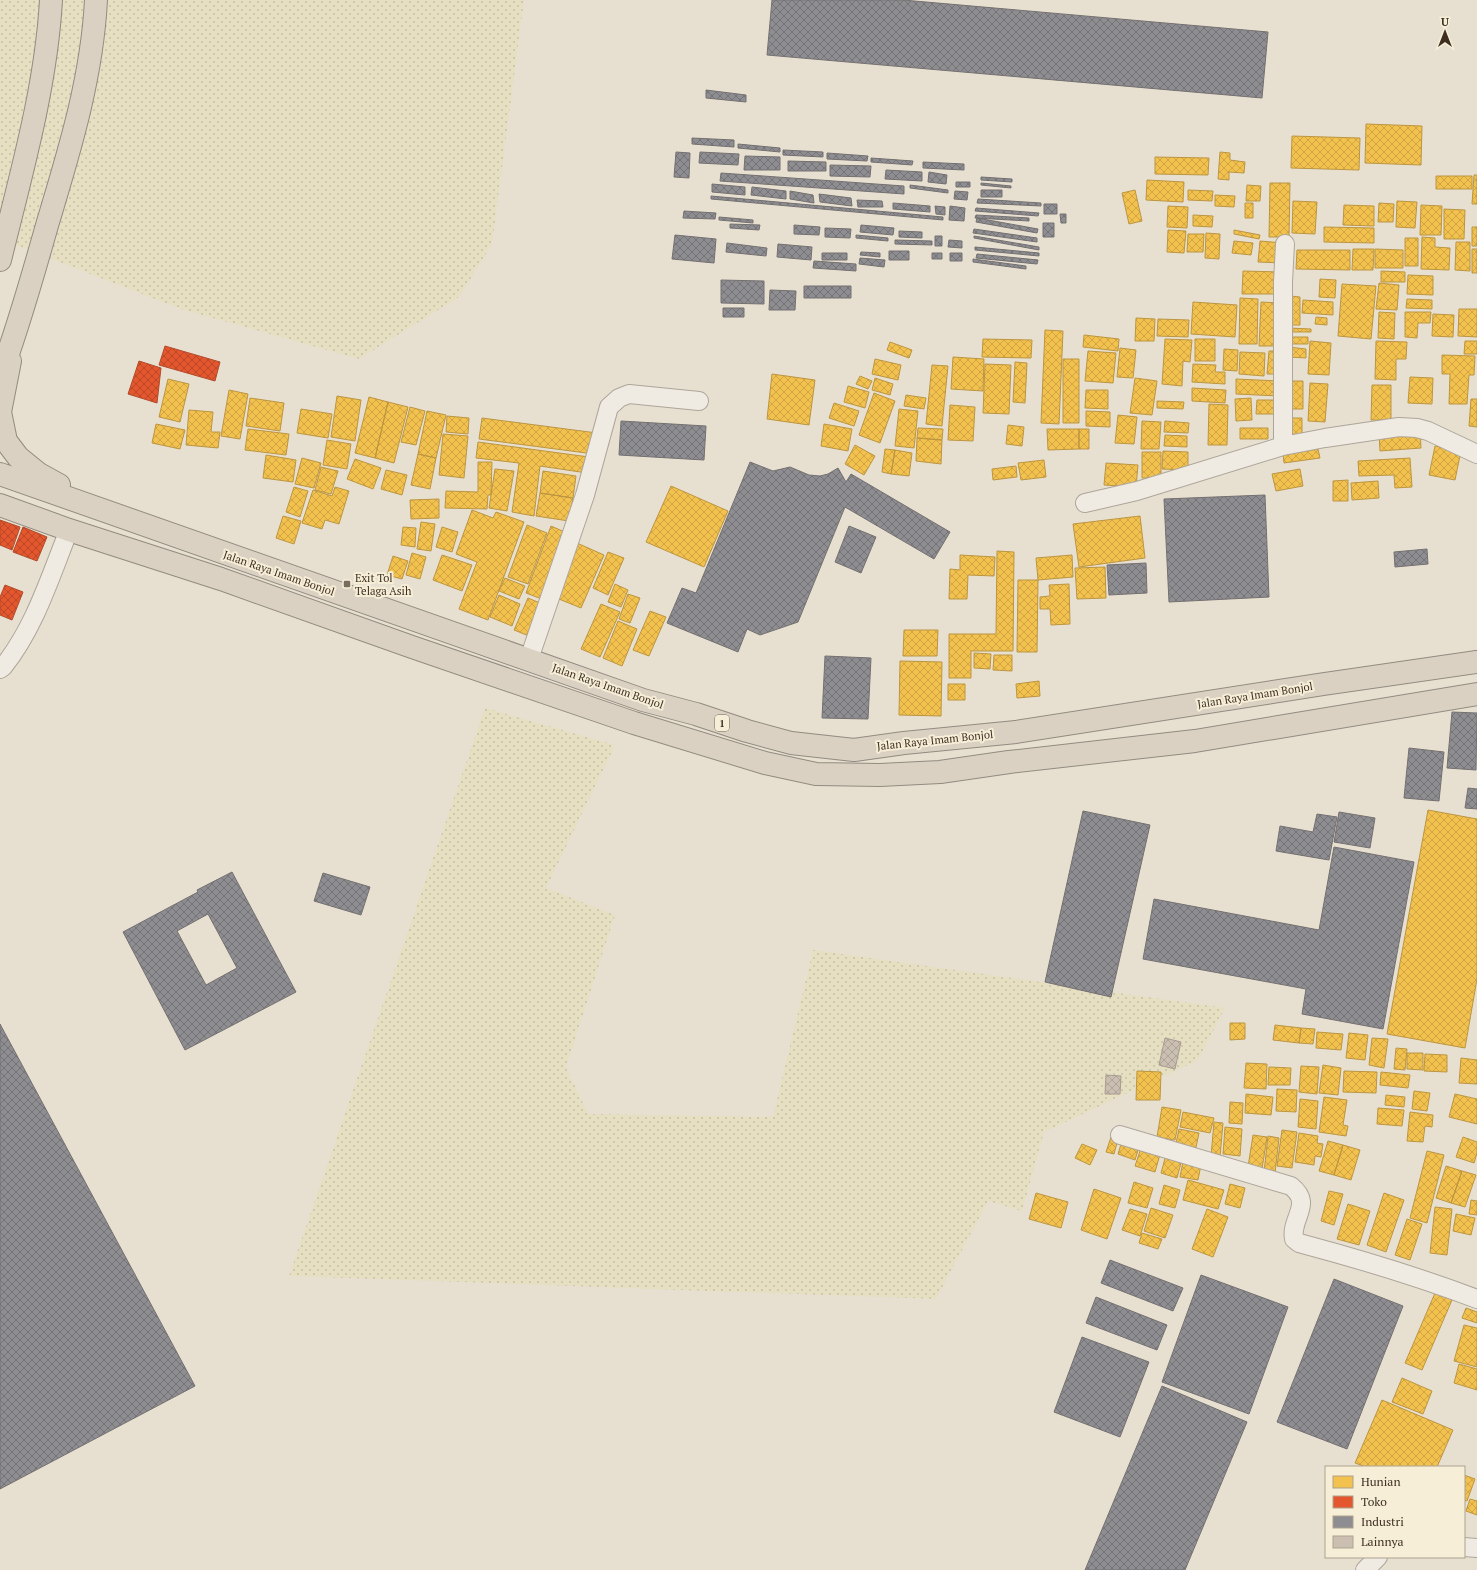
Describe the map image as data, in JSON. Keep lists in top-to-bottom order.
{
  "streets": {
    "highway": ["Jalan Raya Imam Bonjol", "1"]
  },
  "places": {
    "transit": ["Exit Tol Telaga Asih"]
  },
  "legend": [
    "Hunian",
    "Toko",
    "Industri",
    "Lainnya"
  ],
  "north": "top"
}
